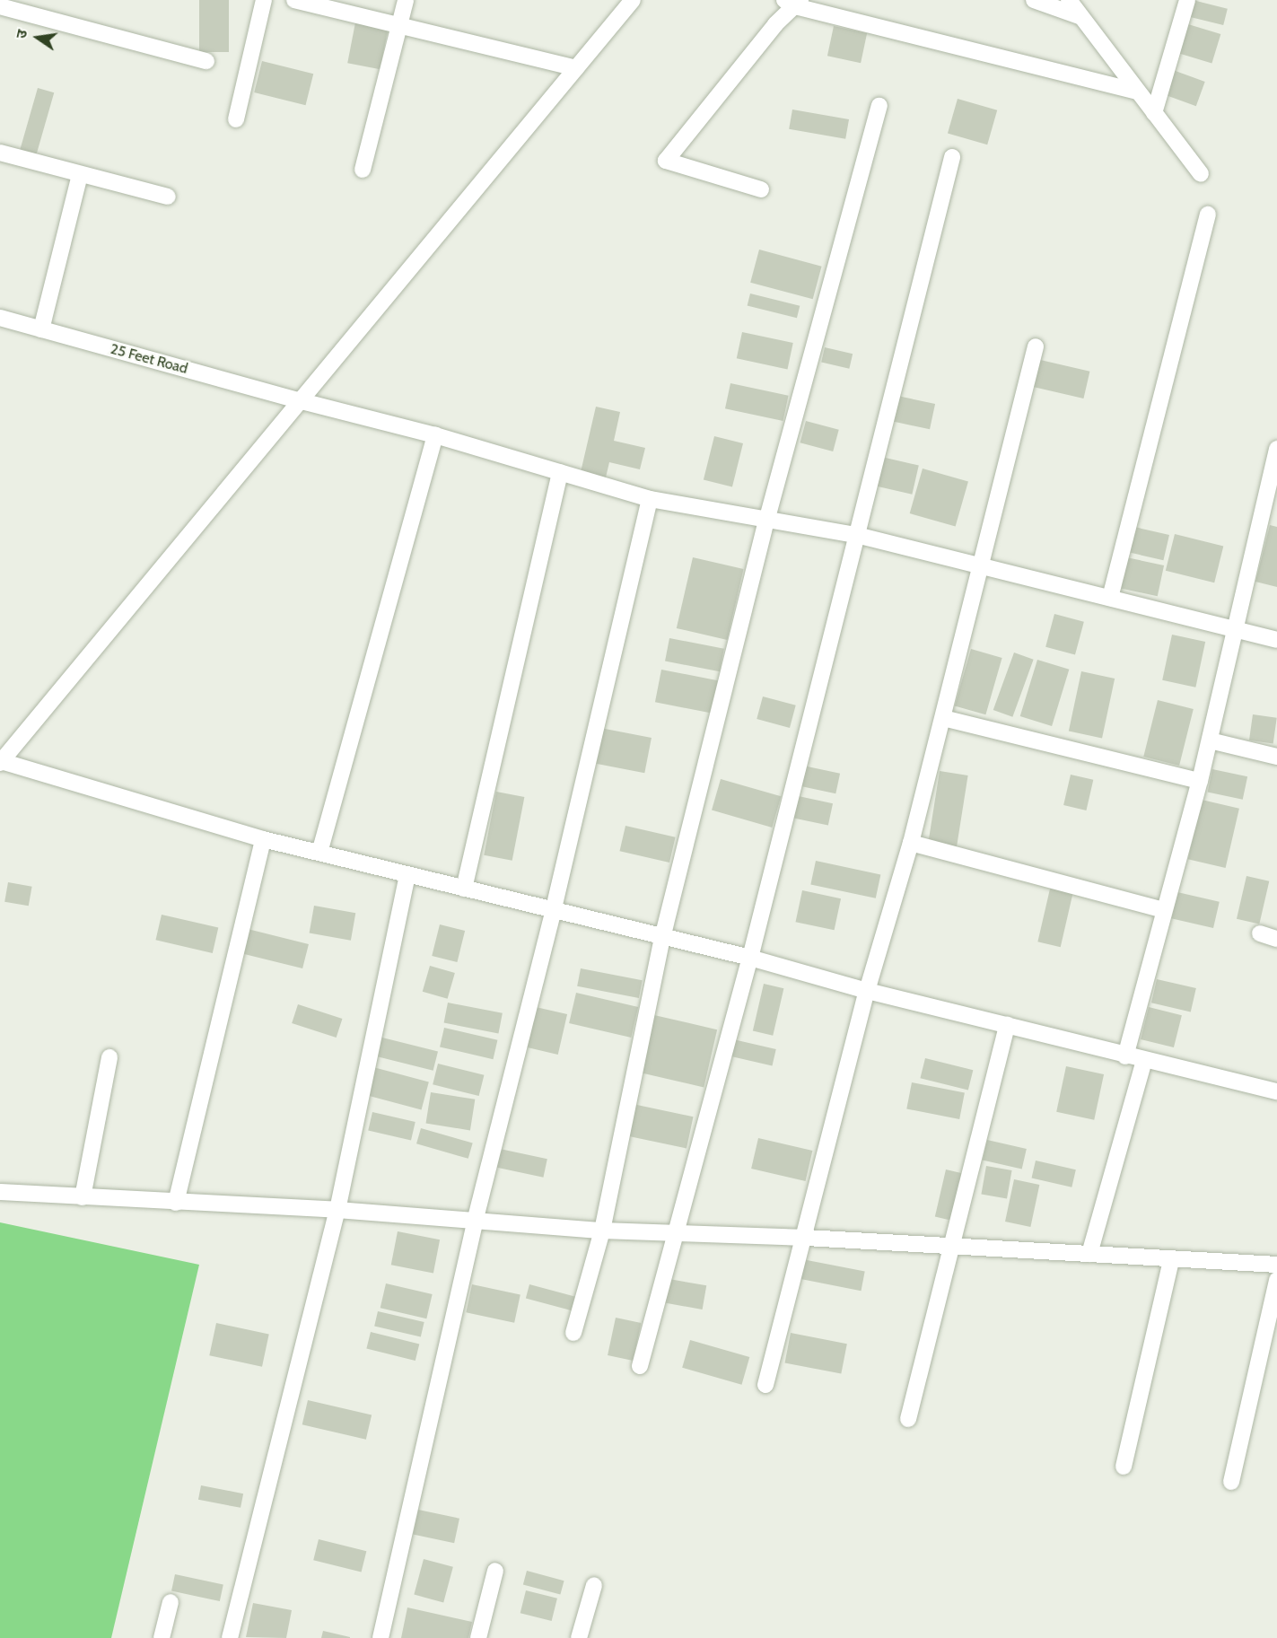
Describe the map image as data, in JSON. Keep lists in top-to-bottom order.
{
  "streets": {
    "street": ["25 Feet Road"]
  },
  "north": "left"
}
